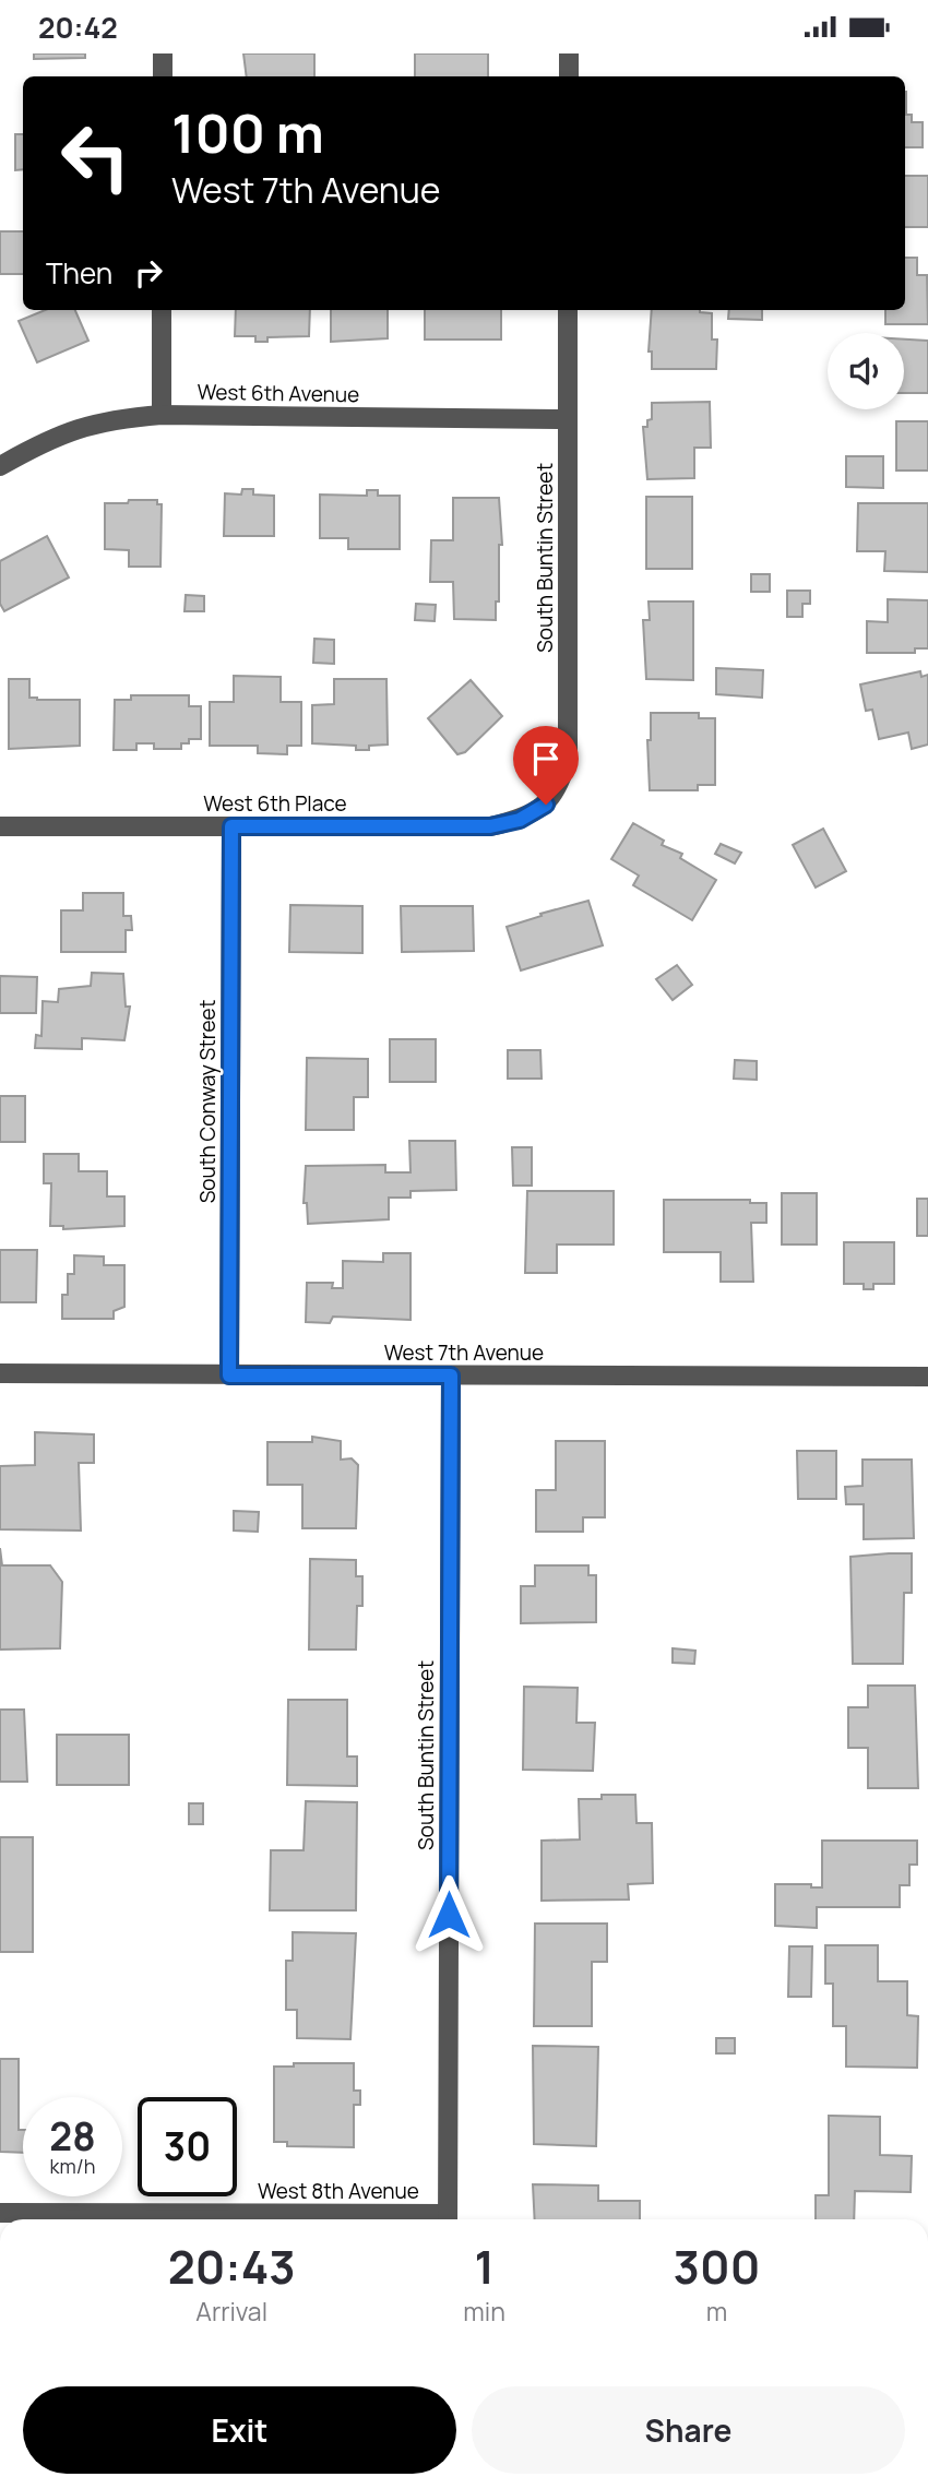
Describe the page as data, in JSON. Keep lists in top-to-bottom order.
{
  "streets": {
    "street": [
      "West 6th Avenue",
      "South Buntin Street",
      "West 6th Place",
      "South Conway Street",
      "West 7th Avenue",
      "West 8th Avenue"
    ]
  },
  "crossings": [
    ["West 6th Avenue", "South Buntin Street"],
    ["South Buntin Street", "West 6th Place"],
    ["South Buntin Street", "West 7th Avenue"],
    ["West 6th Place", "South Conway Street"],
    ["South Conway Street", "West 7th Avenue"]
  ],
  "page": {
    "status": "20:42",
    "turn": ["100 m", "West 7th Avenue"],
    "then": "Then",
    "speed": "28 km/h",
    "limit": "30",
    "eta": [
      "20:43",
      "Arrival",
      "1",
      "min",
      "300",
      "m"
    ],
    "buttons": ["Exit", "Share"]
  }
}
